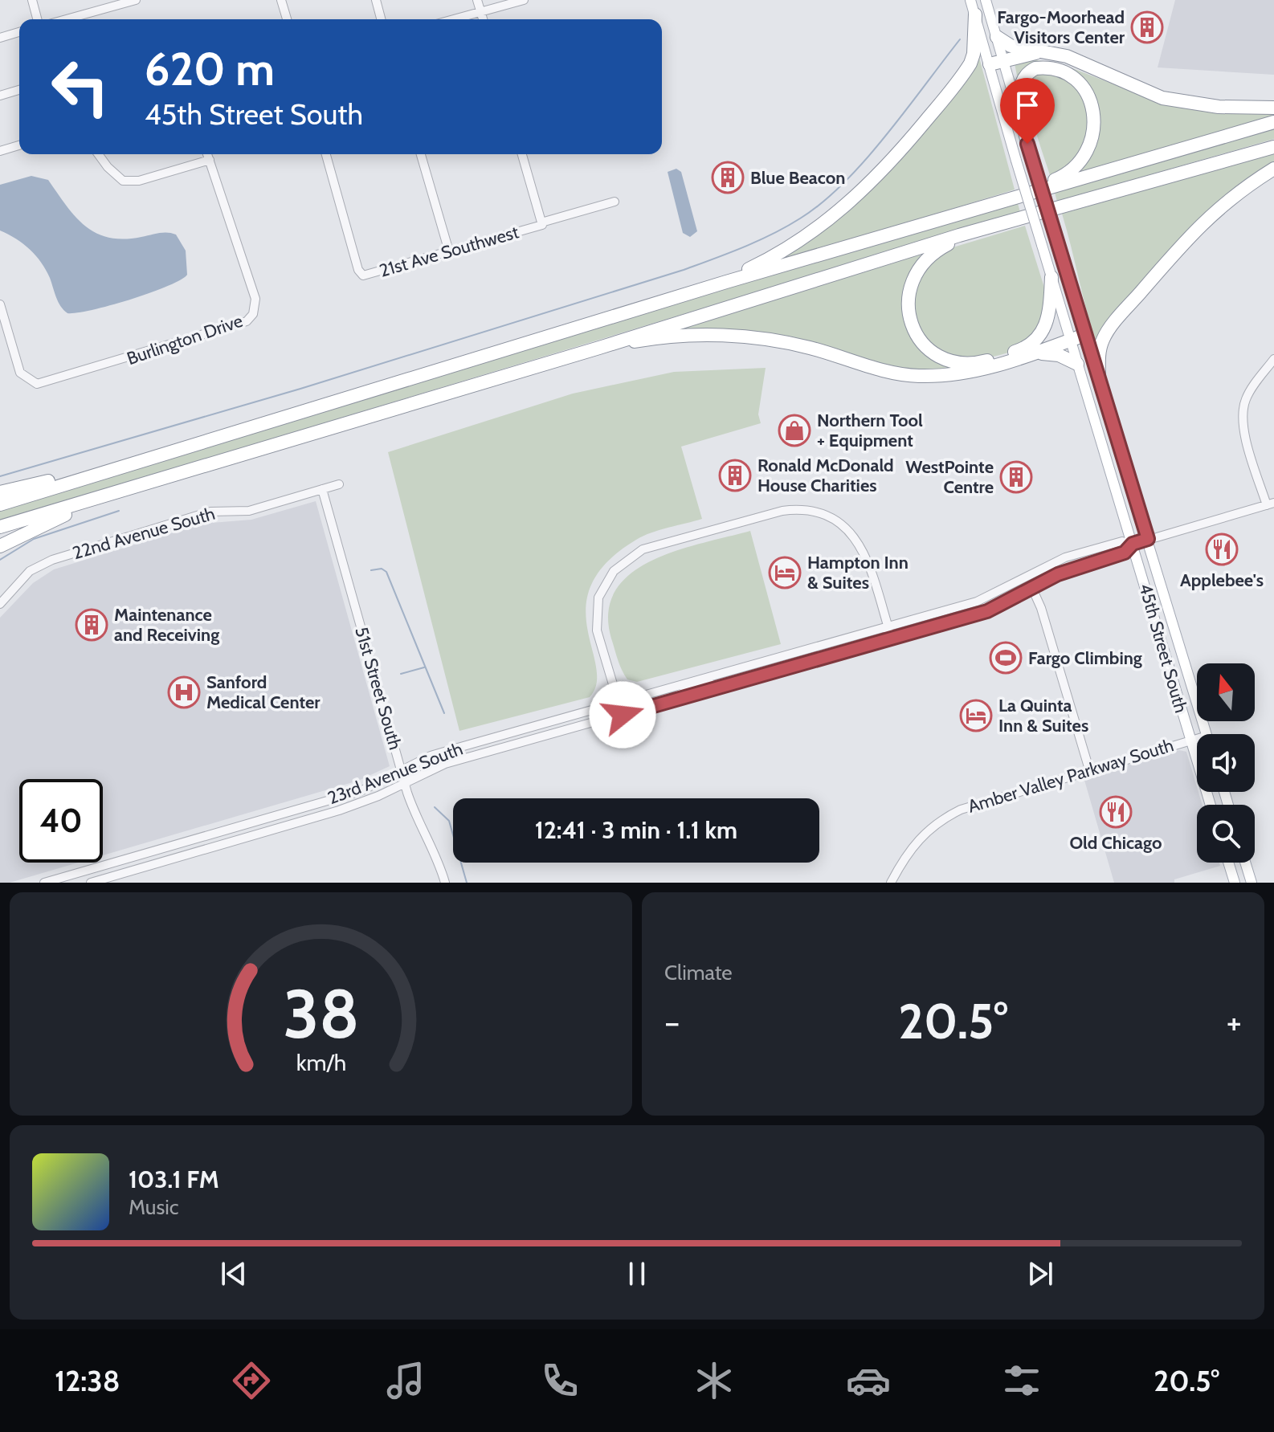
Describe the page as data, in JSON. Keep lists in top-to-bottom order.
{
  "streets": {
    "main road": ["45th Street South"],
    "street": [
      "21st Ave Southwest",
      "Burlington Drive",
      "22nd Avenue South",
      "51st Street South",
      "23rd Avenue South",
      "Amber Valley Parkway South"
    ]
  },
  "crossings": [
    ["22nd Avenue South", "51st Street South"],
    ["45th Street South", "23rd Avenue South"],
    ["45th Street South", "Amber Valley Parkway South"],
    ["51st Street South", "23rd Avenue South"]
  ],
  "places": {
    "building": [
      "Fargo-Moorhead Visitors Center",
      "Blue Beacon",
      "Ronald McDonald House Charities",
      "WestPointe Centre",
      "Maintenance and Receiving"
    ],
    "shop": ["Northern Tool + Equipment"],
    "restaurant": ["Applebee's", "Old Chicago"],
    "hotel": ["Hampton Inn & Suites", "La Quinta Inn & Suites"],
    "sports": ["Fargo Climbing"],
    "hospital": ["Sanford Medical Center"]
  },
  "north": "top",
  "page": {
    "turn": ["620 m", "45th Street South"],
    "limit": "40",
    "trip": "12:41 · 3 min · 1.1 km",
    "tile": "Climate",
    "heat": ["−", "20.5°", "+"],
    "song": ["103.1 FM", "Music"],
    "tabs": ["12:38", "20.5°"],
    "gauge": ["38", "km/h"]
  }
}
